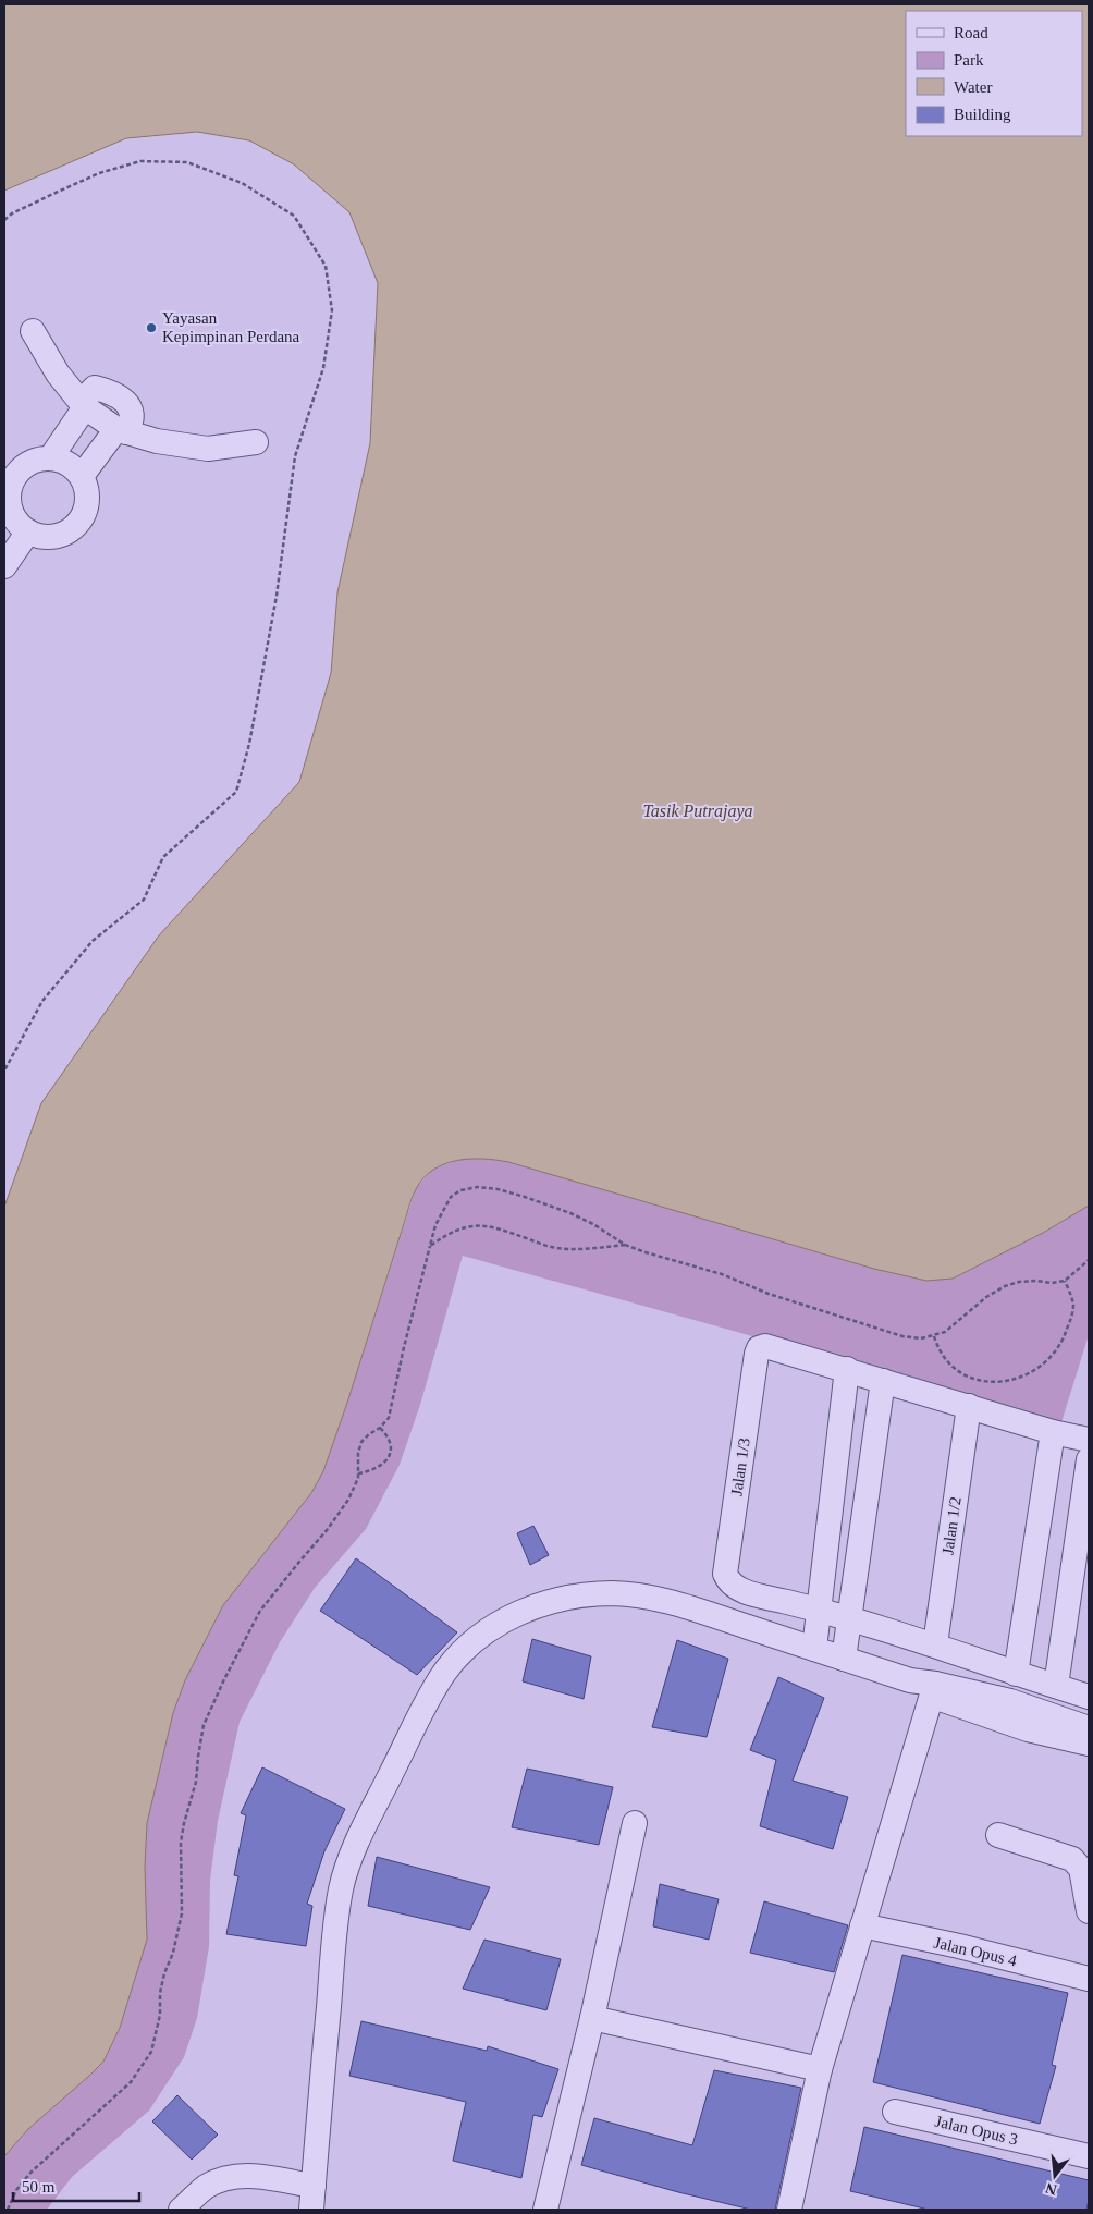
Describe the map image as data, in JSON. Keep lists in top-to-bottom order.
{
  "streets": {
    "street": [
      "Jalan 1/3",
      "Jalan 1/2",
      "Jalan Opus 4",
      "Jalan Opus 3"
    ]
  },
  "water": ["Tasik Putrajaya"],
  "places": ["Yayasan Kepimpinan Perdana"],
  "legend": [
    "Road",
    "Park",
    "Water",
    "Building"
  ],
  "scale_bar": "50 m",
  "north": "bottom"
}
